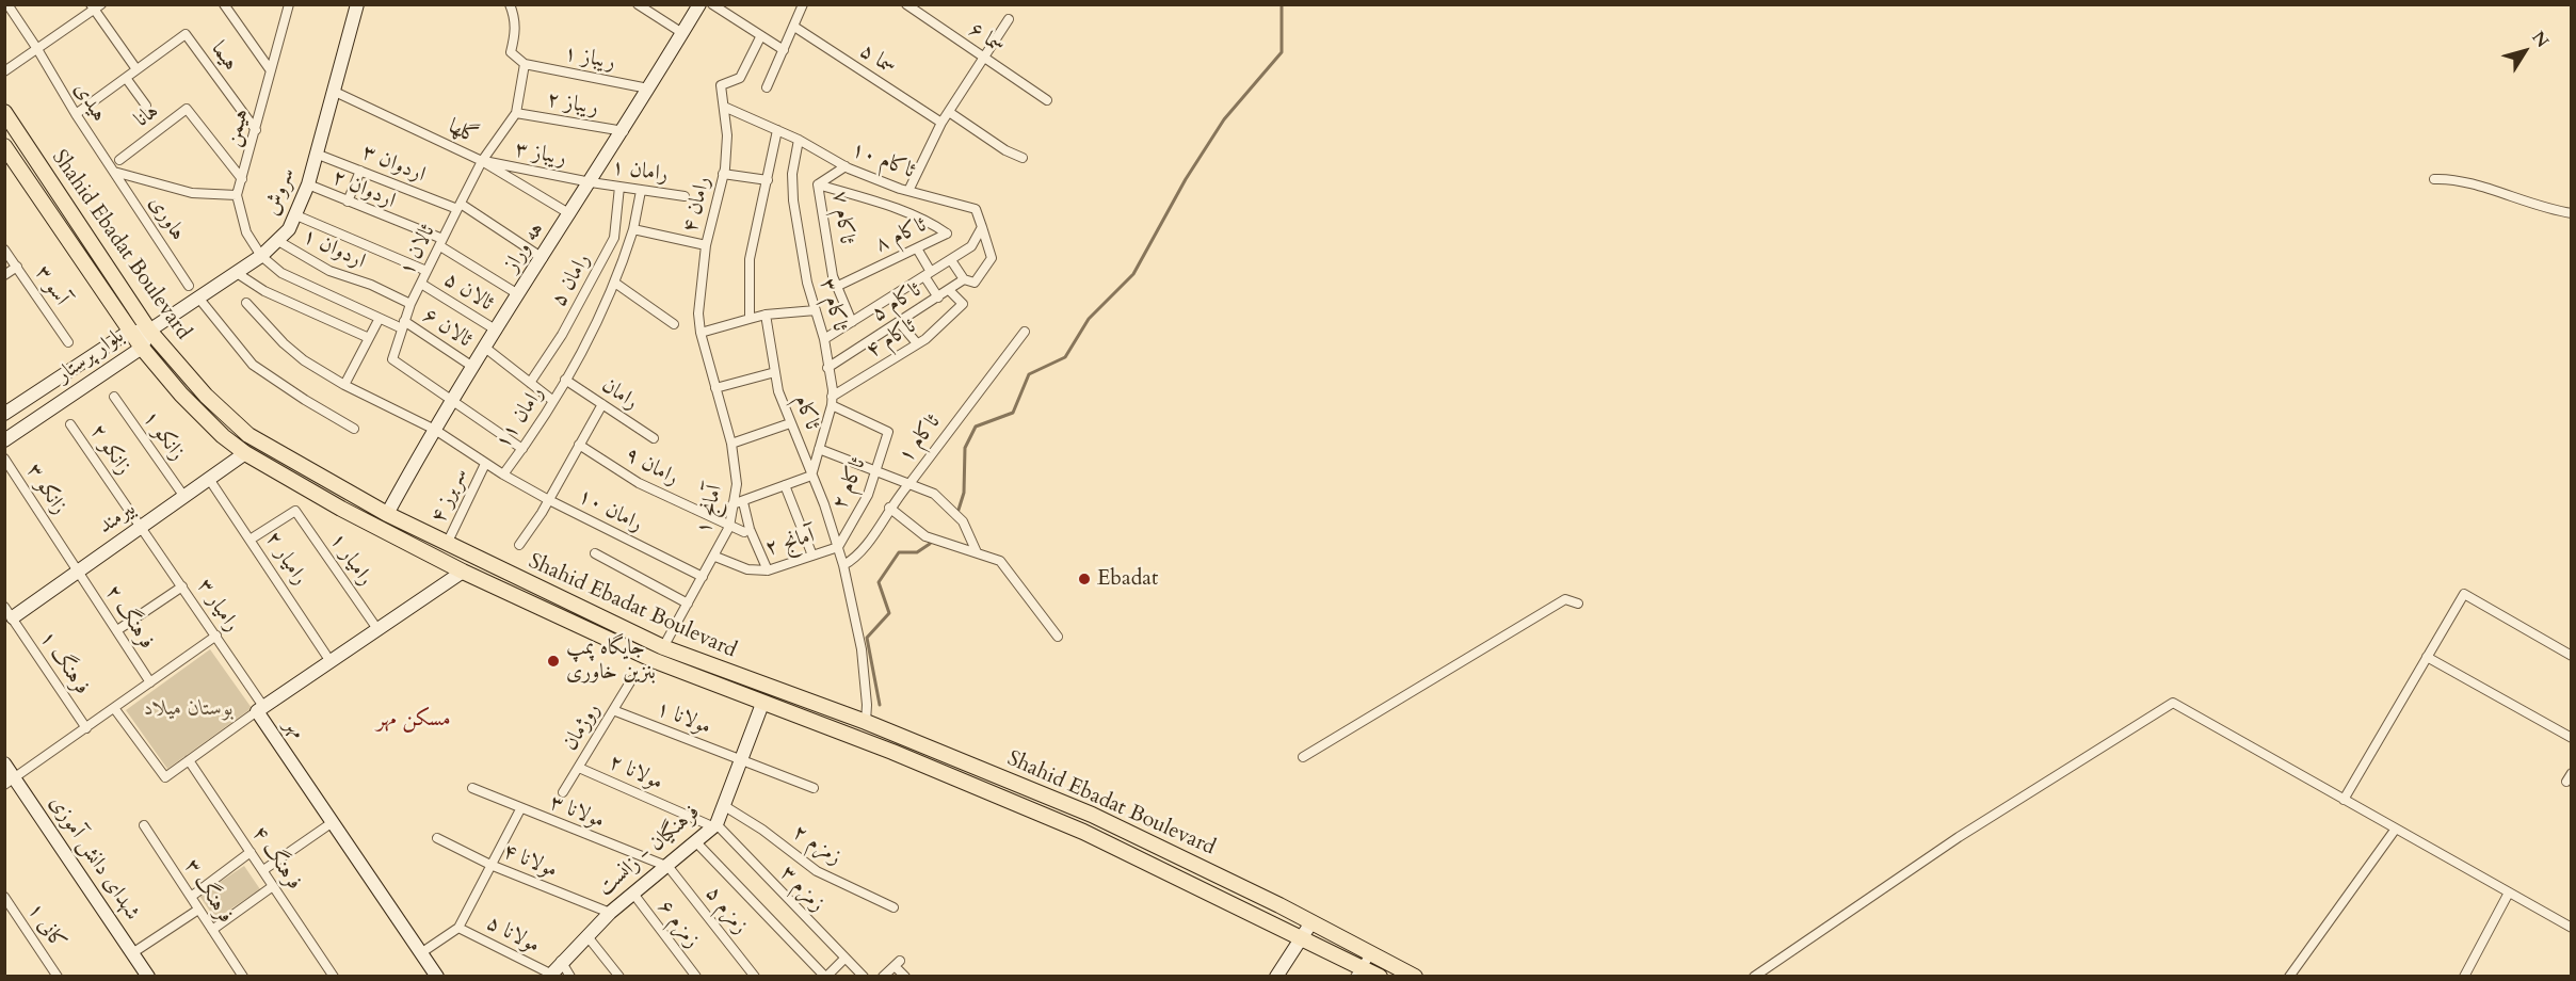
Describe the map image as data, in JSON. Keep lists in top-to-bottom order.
{
  "streets": {
    "main road": ["Shahid Ebadat Boulevard"],
    "street": [
      "سما ۶",
      "هیما",
      "ریباز ۱",
      "سما ۵",
      "هیدی",
      "ریباز ۲",
      "هانا",
      "هیمن",
      "گلها",
      "ریباز ۳",
      "ئاکام ۱۰",
      "اردوان ۳",
      "رامان ۱",
      "اردوان ۲",
      "سروش",
      "رامان ۴",
      "ئاکام ۷",
      "هاوری",
      "ئاکام ۸",
      "هه وراز",
      "اردوان ۱",
      "ئالان ۱",
      "رامان ۵",
      "آسو ۳",
      "ئالان ۵",
      "ئاکام ۵",
      "ئاکام ۳",
      "ئالان ۶",
      "ئاکام ۴",
      "بلوار پرستار",
      "رامان",
      "ئاکام",
      "رامان ۱۱",
      "زانکو ۱",
      "ئاکام ۱",
      "زانکو ۲",
      "رامان ۹",
      "ئاکام ۲",
      "زانکو ۳",
      "سربرز ۴",
      "آمانج ۱",
      "رامان ۱۰",
      "بیرمند",
      "آمانج ۲",
      "رامیار ۲",
      "رامیار ۱",
      "رامیار ۳",
      "فرهنگ ۲",
      "فرهنگ ۱",
      "مولانا ۱",
      "روژمان",
      "مهر",
      "مولانا ۲",
      "مولانا ۳",
      "زمزم ۲",
      "فرهنگیان - زانست",
      "شهدای دانش آموزی",
      "فرهنگ ۴",
      "مولانا ۴",
      "زمزم ۳",
      "فرهنگ ۳",
      "زمزم ۵",
      "زمزم ۶",
      "کانی ۱",
      "مولانا ۵"
    ]
  },
  "crossings": [
    ["هیما", "هیمن"],
    ["ریباز ۱", "هه وراز"],
    ["هیدی", "هاوری"],
    ["ریباز ۲", "هه وراز"],
    ["ریباز ۲", "ئالان ۱"],
    ["هانا", "هیمن"],
    ["گلها", "ریباز ۳"],
    ["گلها", "سروش"],
    ["گلها", "هه وراز"],
    ["گلها", "ئالان ۱"],
    ["ریباز ۳", "رامان ۱"],
    ["ریباز ۳", "هه وراز"],
    ["ریباز ۳", "ئالان ۱"],
    ["ئاکام ۱۰", "رامان ۴"],
    ["ئاکام ۱۰", "ئاکام ۷"],
    ["ئاکام ۱۰", "ئاکام ۵"],
    ["ئاکام ۱۰", "ئاکام ۳"],
    ["اردوان ۳", "سروش"],
    ["اردوان ۳", "هه وراز"],
    ["اردوان ۳", "ئالان ۱"],
    ["رامان ۱", "هه وراز"],
    ["رامان ۱", "رامان ۵"],
    ["رامان ۱", "رامان ۱۱"],
    ["اردوان ۲", "سروش"],
    ["اردوان ۲", "هه وراز"],
    ["اردوان ۲", "ئالان ۱"],
    ["سروش", "Shahid Ebadat Boulevard"],
    ["سروش", "اردوان ۱"],
    ["سروش", "ئالان ۶"],
    ["سروش", "بلوار پرستار"],
    ["رامان ۴", "آمانج ۱"],
    ["ئاکام ۷", "ئاکام ۸"],
    ["Shahid Ebadat Boulevard", "هه وراز"],
    ["Shahid Ebadat Boulevard", "بلوار پرستار"],
    ["Shahid Ebadat Boulevard", "ئاکام"],
    ["Shahid Ebadat Boulevard", "سربرز ۴"],
    ["Shahid Ebadat Boulevard", "آمانج ۱"],
    ["Shahid Ebadat Boulevard", "بیرمند"],
    ["Shahid Ebadat Boulevard", "مهر"],
    ["Shahid Ebadat Boulevard", "فرهنگیان - زانست"],
    ["هه وراز", "ئالان ۱"],
    ["هه وراز", "ئالان ۵"],
    ["هه وراز", "ئالان ۶"],
    ["هه وراز", "رامان ۱۰"],
    ["اردوان ۱", "ئالان ۱"],
    ["ئالان ۱", "ئالان ۵"],
    ["ئالان ۱", "ئالان ۶"],
    ["ئاکام ۵", "ئاکام ۳"],
    ["ئاکام ۵", "ئاکام ۴"],
    ["ئاکام ۳", "ئاکام ۴"],
    ["ئاکام ۳", "ئاکام"],
    ["ئاکام ۳", "ئاکام ۲"],
    ["ئاکام ۴", "ئاکام ۲"],
    ["رامان", "رامان ۱۱"],
    ["ئاکام", "ئاکام ۱"],
    ["ئاکام", "ئاکام ۲"],
    ["ئاکام", "آمانج ۲"],
    ["رامان ۱۱", "رامان ۱۰"],
    ["زانکو ۱", "بیرمند"],
    ["زانکو ۲", "بیرمند"],
    ["زانکو ۲", "رامیار ۳"],
    ["رامان ۹", "آمانج ۱"],
    ["ئاکام ۲", "آمانج ۲"],
    ["زانکو ۳", "بیرمند"],
    ["زانکو ۳", "فرهنگ ۲"],
    ["سربرز ۴", "رامان ۱۰"],
    ["آمانج ۱", "رامان ۱۰"],
    ["آمانج ۱", "آمانج ۲"],
    ["بیرمند", "رامیار ۲"],
    ["بیرمند", "رامیار ۳"],
    ["بیرمند", "فرهنگ ۲"],
    ["بیرمند", "فرهنگ ۱"],
    ["رامیار ۲", "رامیار ۱"],
    ["رامیار ۲", "مهر"],
    ["رامیار ۱", "مهر"],
    ["رامیار ۳", "مهر"],
    ["مولانا ۱", "روژمان"],
    ["مولانا ۱", "فرهنگیان - زانست"],
    ["روژمان", "مولانا ۲"],
    ["مولانا ۲", "فرهنگیان - زانست"],
    ["مولانا ۲", "زمزم ۳"],
    ["مولانا ۳", "فرهنگیان - زانست"],
    ["مولانا ۳", "زمزم ۵"],
    ["زمزم ۲", "فرهنگیان - زانست"],
    ["فرهنگیان - زانست", "مولانا ۴"],
    ["فرهنگیان - زانست", "زمزم ۳"],
    ["فرهنگیان - زانست", "زمزم ۵"],
    ["فرهنگیان - زانست", "زمزم ۶"],
    ["فرهنگیان - زانست", "مولانا ۵"]
  ],
  "districts": ["مسکن مهر"],
  "parks": ["بوستان میلاد"],
  "places": ["Ebadat", "جایگاه پمپ بنزین خاوری"],
  "north": "top right"
}
